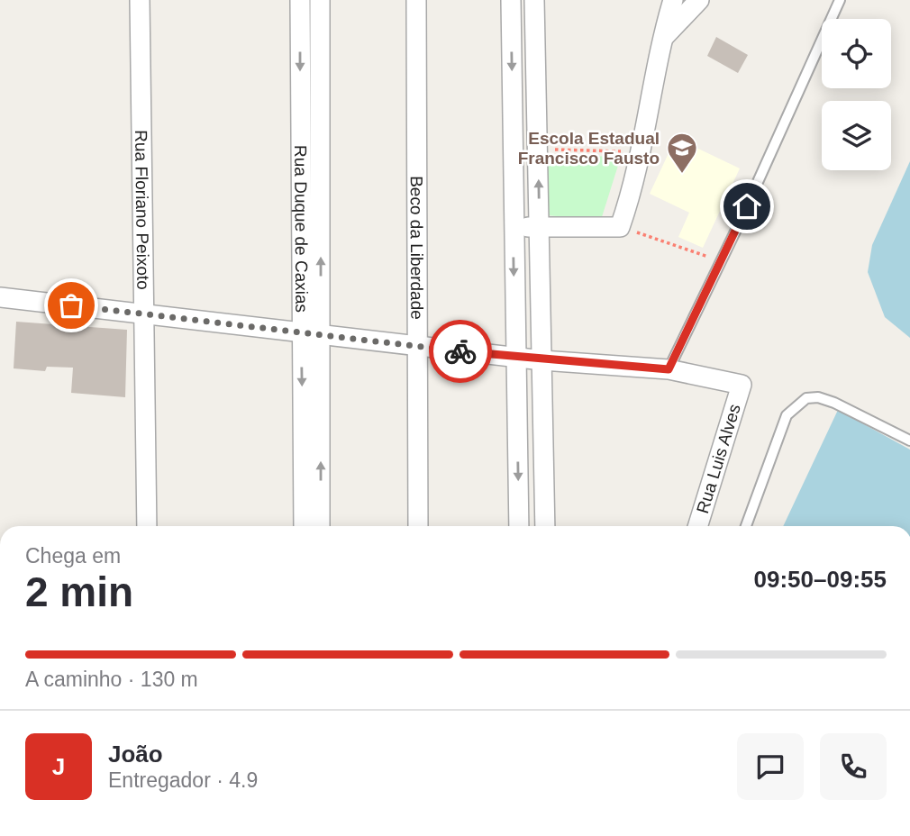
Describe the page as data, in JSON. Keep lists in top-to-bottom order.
{
  "streets": {
    "street": [
      "Rua Floriano Peixoto",
      "Rua Duque de Caxias",
      "Beco da Liberdade",
      "Rua Luis Alves"
    ]
  },
  "places": {
    "school or university": ["Escola Estadual Francisco Fausto"]
  },
  "page": {
    "heading": ["2 min", "Chega em", "09:50–09:55"],
    "panel": ["João", "Entregador · 4.9"],
    "bar": "A caminho · 130 m",
    "round": "J"
  }
}
